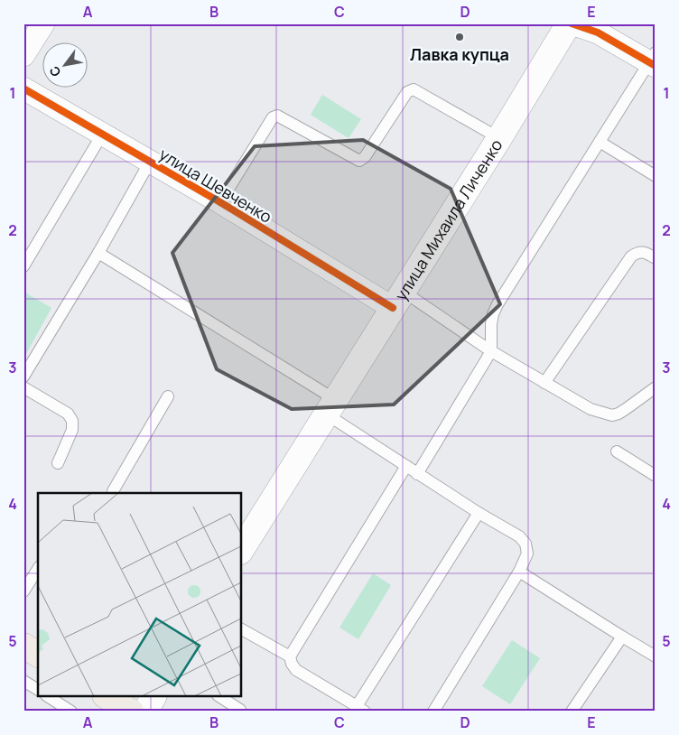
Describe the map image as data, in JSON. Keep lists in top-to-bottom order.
{
  "streets": {
    "main road": ["улица Михаила Личенко"],
    "street": ["улица Шевченко"]
  },
  "crossings": [
    ["улица Шевченко", "улица Михаила Личенко"]
  ],
  "places": ["Лавка купца"],
  "north": "bottom left",
  "grid": {
    "columns": [
      "A",
      "B",
      "C",
      "D",
      "E"
    ],
    "rows": [
      "1",
      "2",
      "3",
      "4",
      "5"
    ]
  }
}
